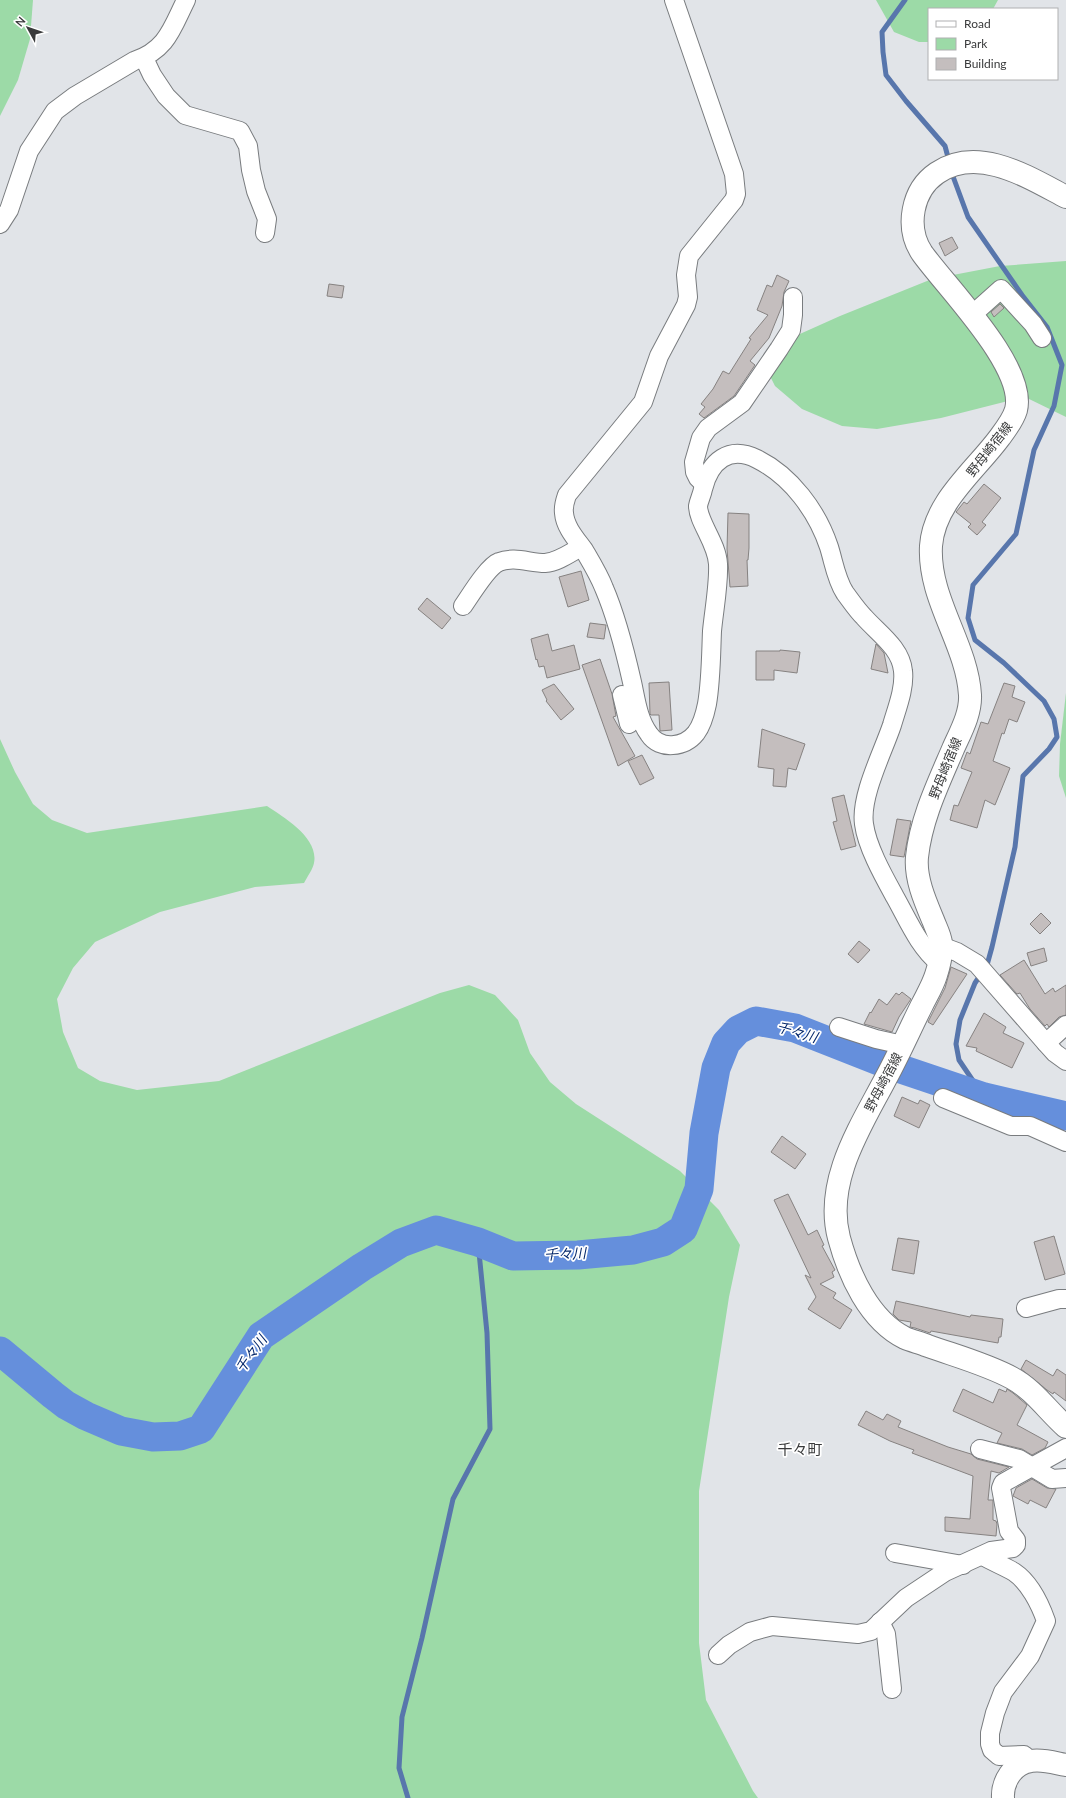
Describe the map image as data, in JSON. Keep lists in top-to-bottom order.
{
  "streets": {
    "main road": ["野母崎宿線"]
  },
  "districts": ["千々町"],
  "water": ["千々川"],
  "legend": ["Road", "Park", "Building"],
  "north": "top left"
}
